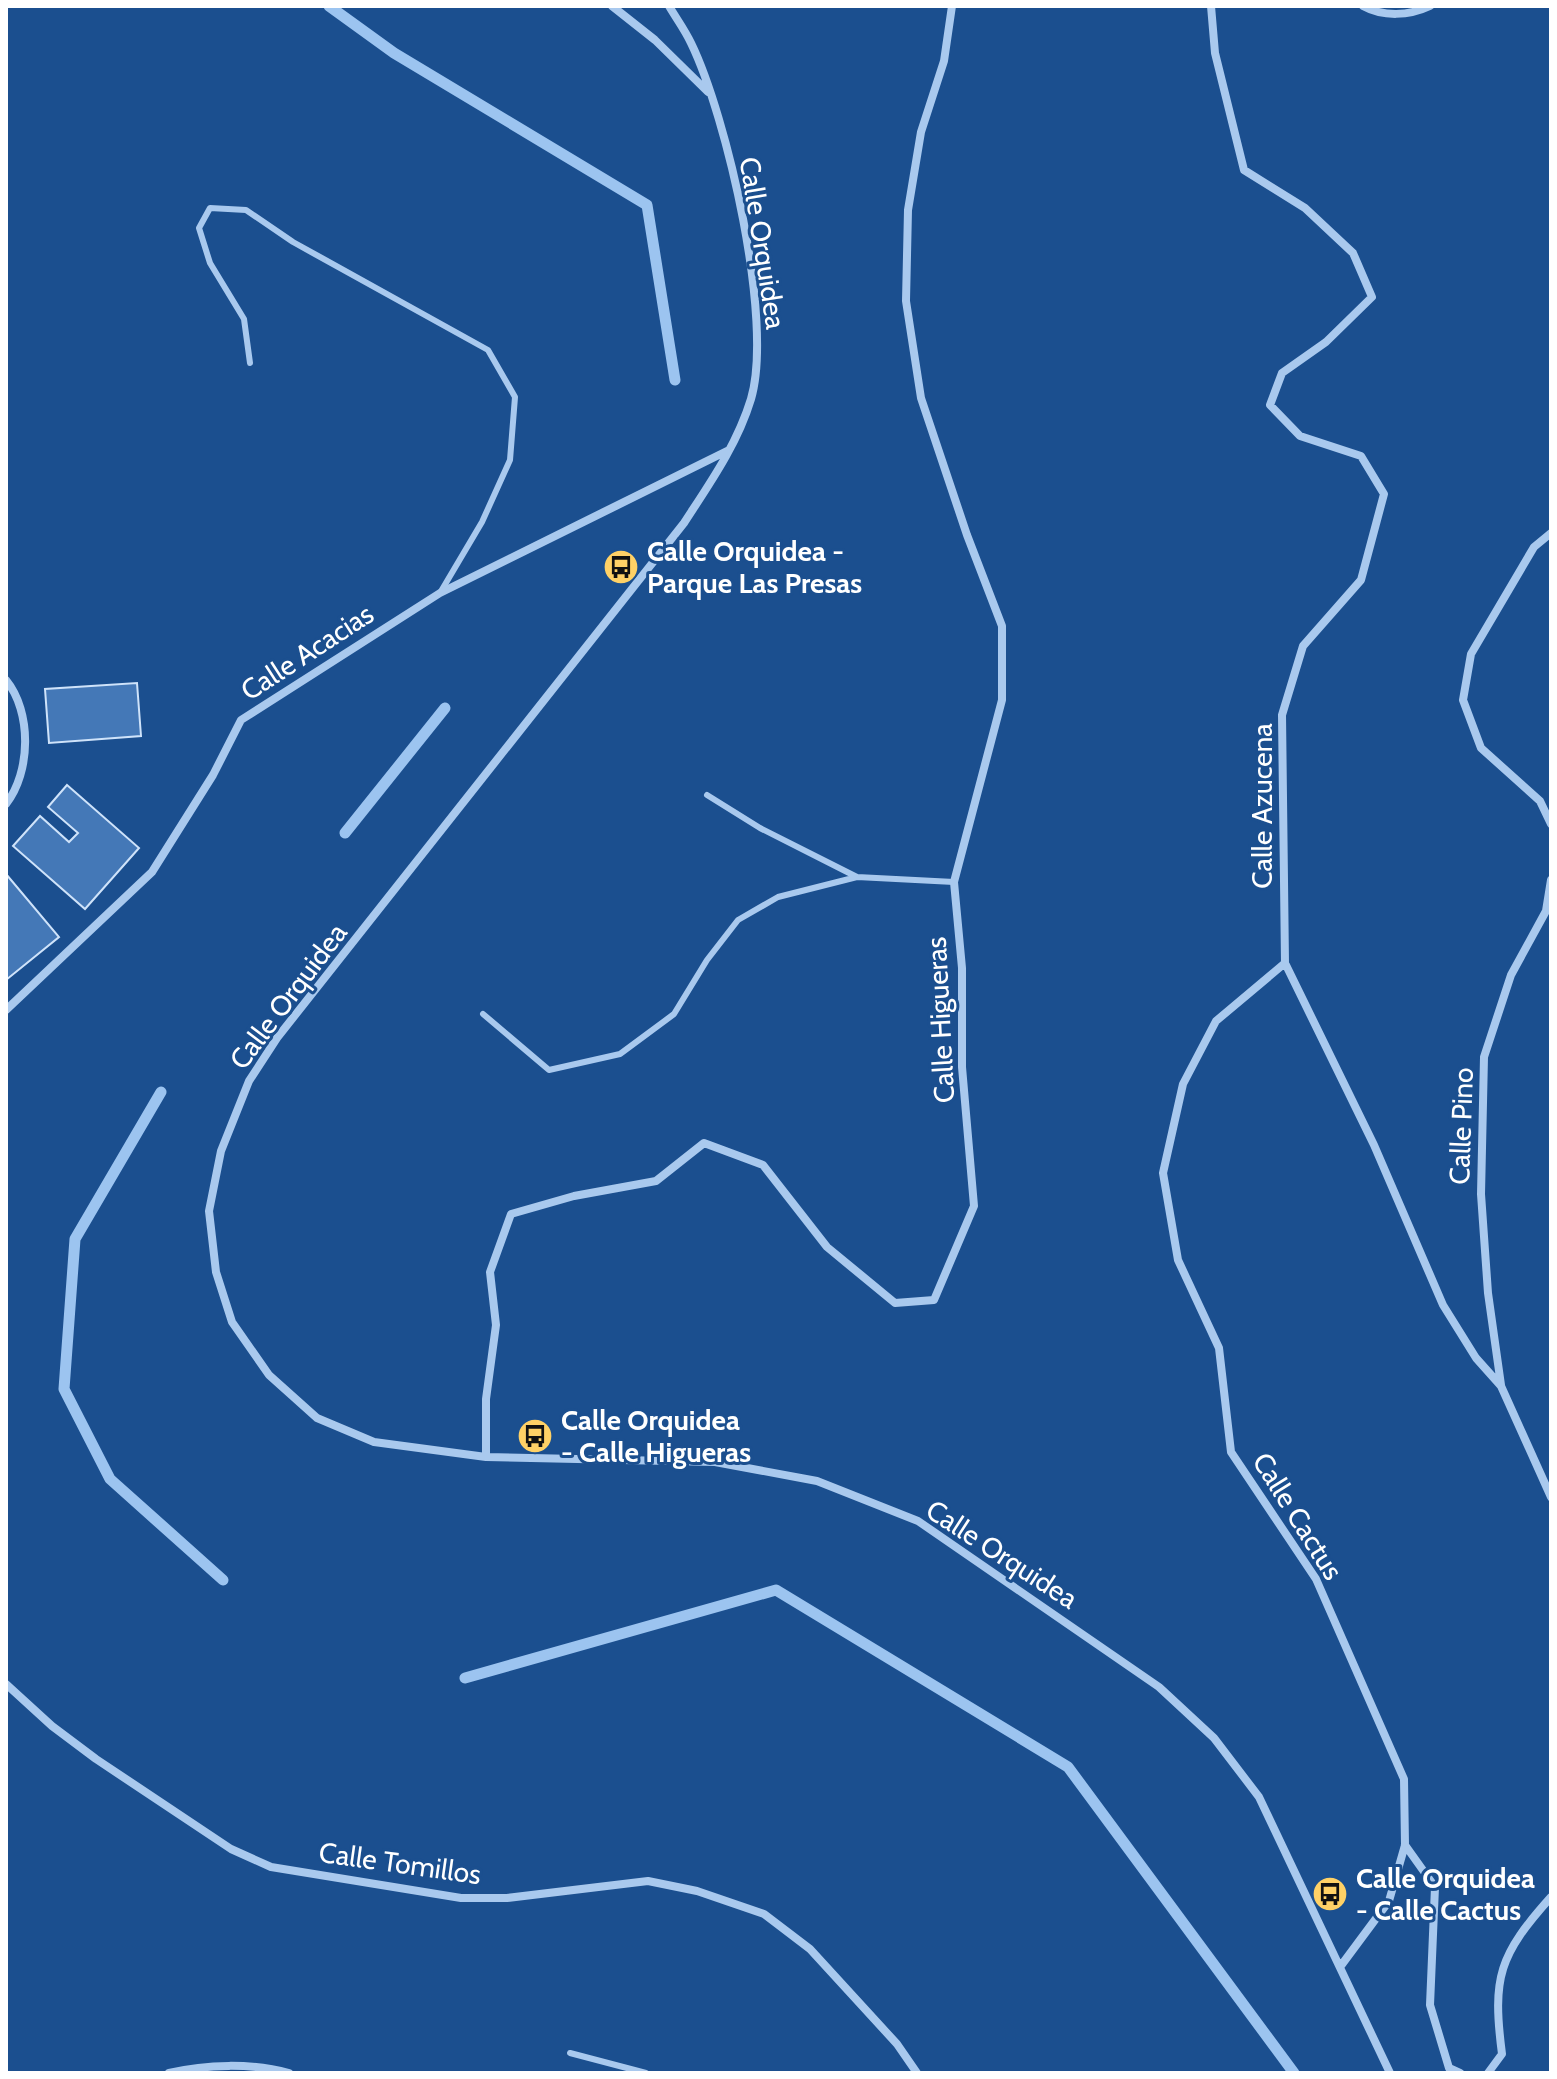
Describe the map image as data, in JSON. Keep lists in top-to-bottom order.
{
  "streets": {
    "street": [
      "Calle Orquidea",
      "Calle Acacias",
      "Calle Azucena",
      "Calle Higueras",
      "Calle Pino",
      "Calle Cactus",
      "Calle Tomillos"
    ]
  },
  "crossings": [
    ["Calle Orquidea", "Calle Acacias"],
    ["Calle Orquidea", "Calle Higueras"],
    ["Calle Orquidea", "Calle Cactus"],
    ["Calle Azucena", "Calle Pino"],
    ["Calle Azucena", "Calle Cactus"]
  ],
  "places": {
    "bus stop": ["Calle Orquidea - Parque Las Presas", "Calle Orquidea - Calle Higueras", "Calle Orquidea - Calle Cactus"]
  }
}
